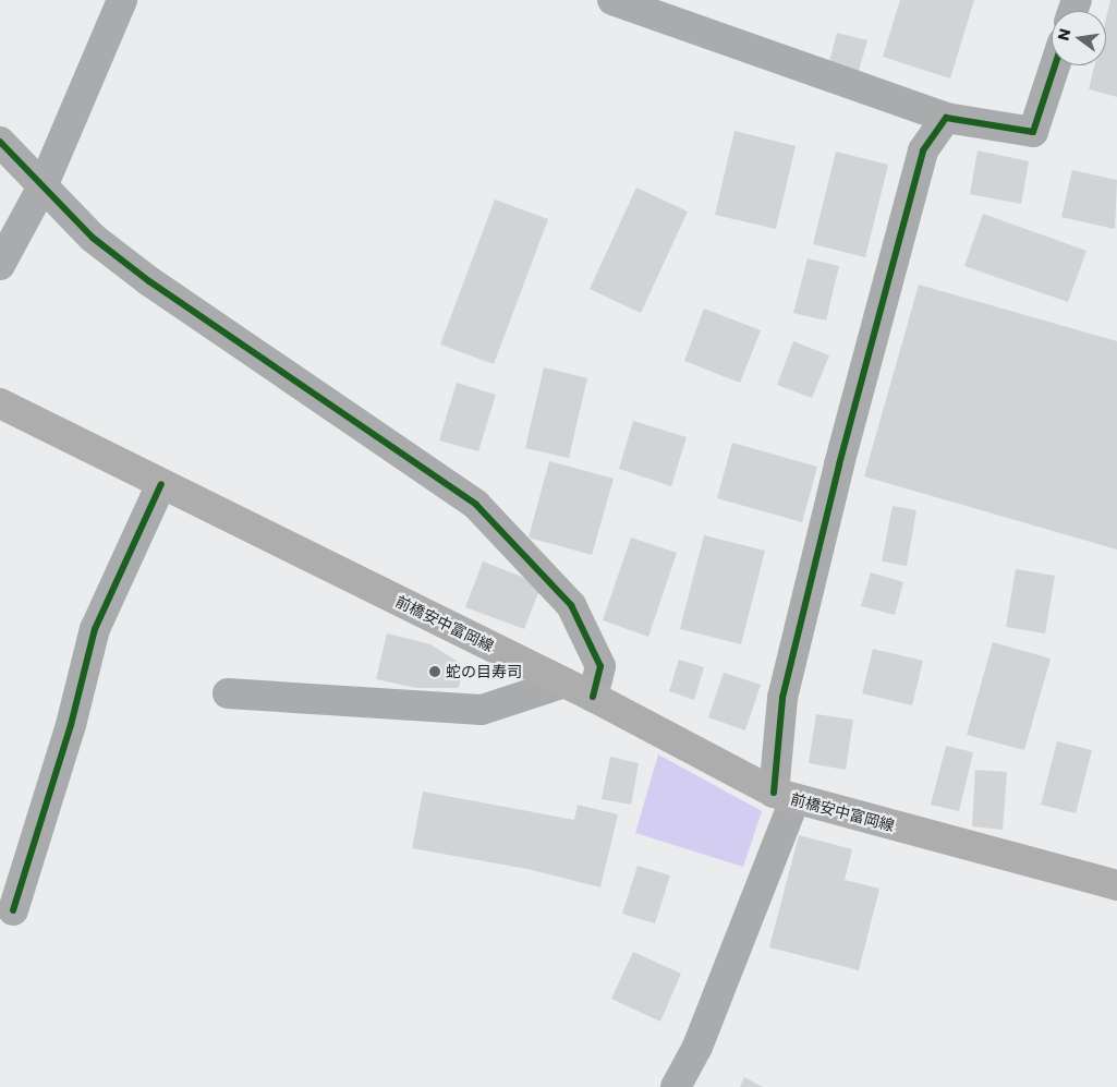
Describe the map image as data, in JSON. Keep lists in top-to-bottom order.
{
  "streets": {
    "main road": ["前橋安中富岡線"]
  },
  "places": ["蛇の目寿司"],
  "north": "left"
}
